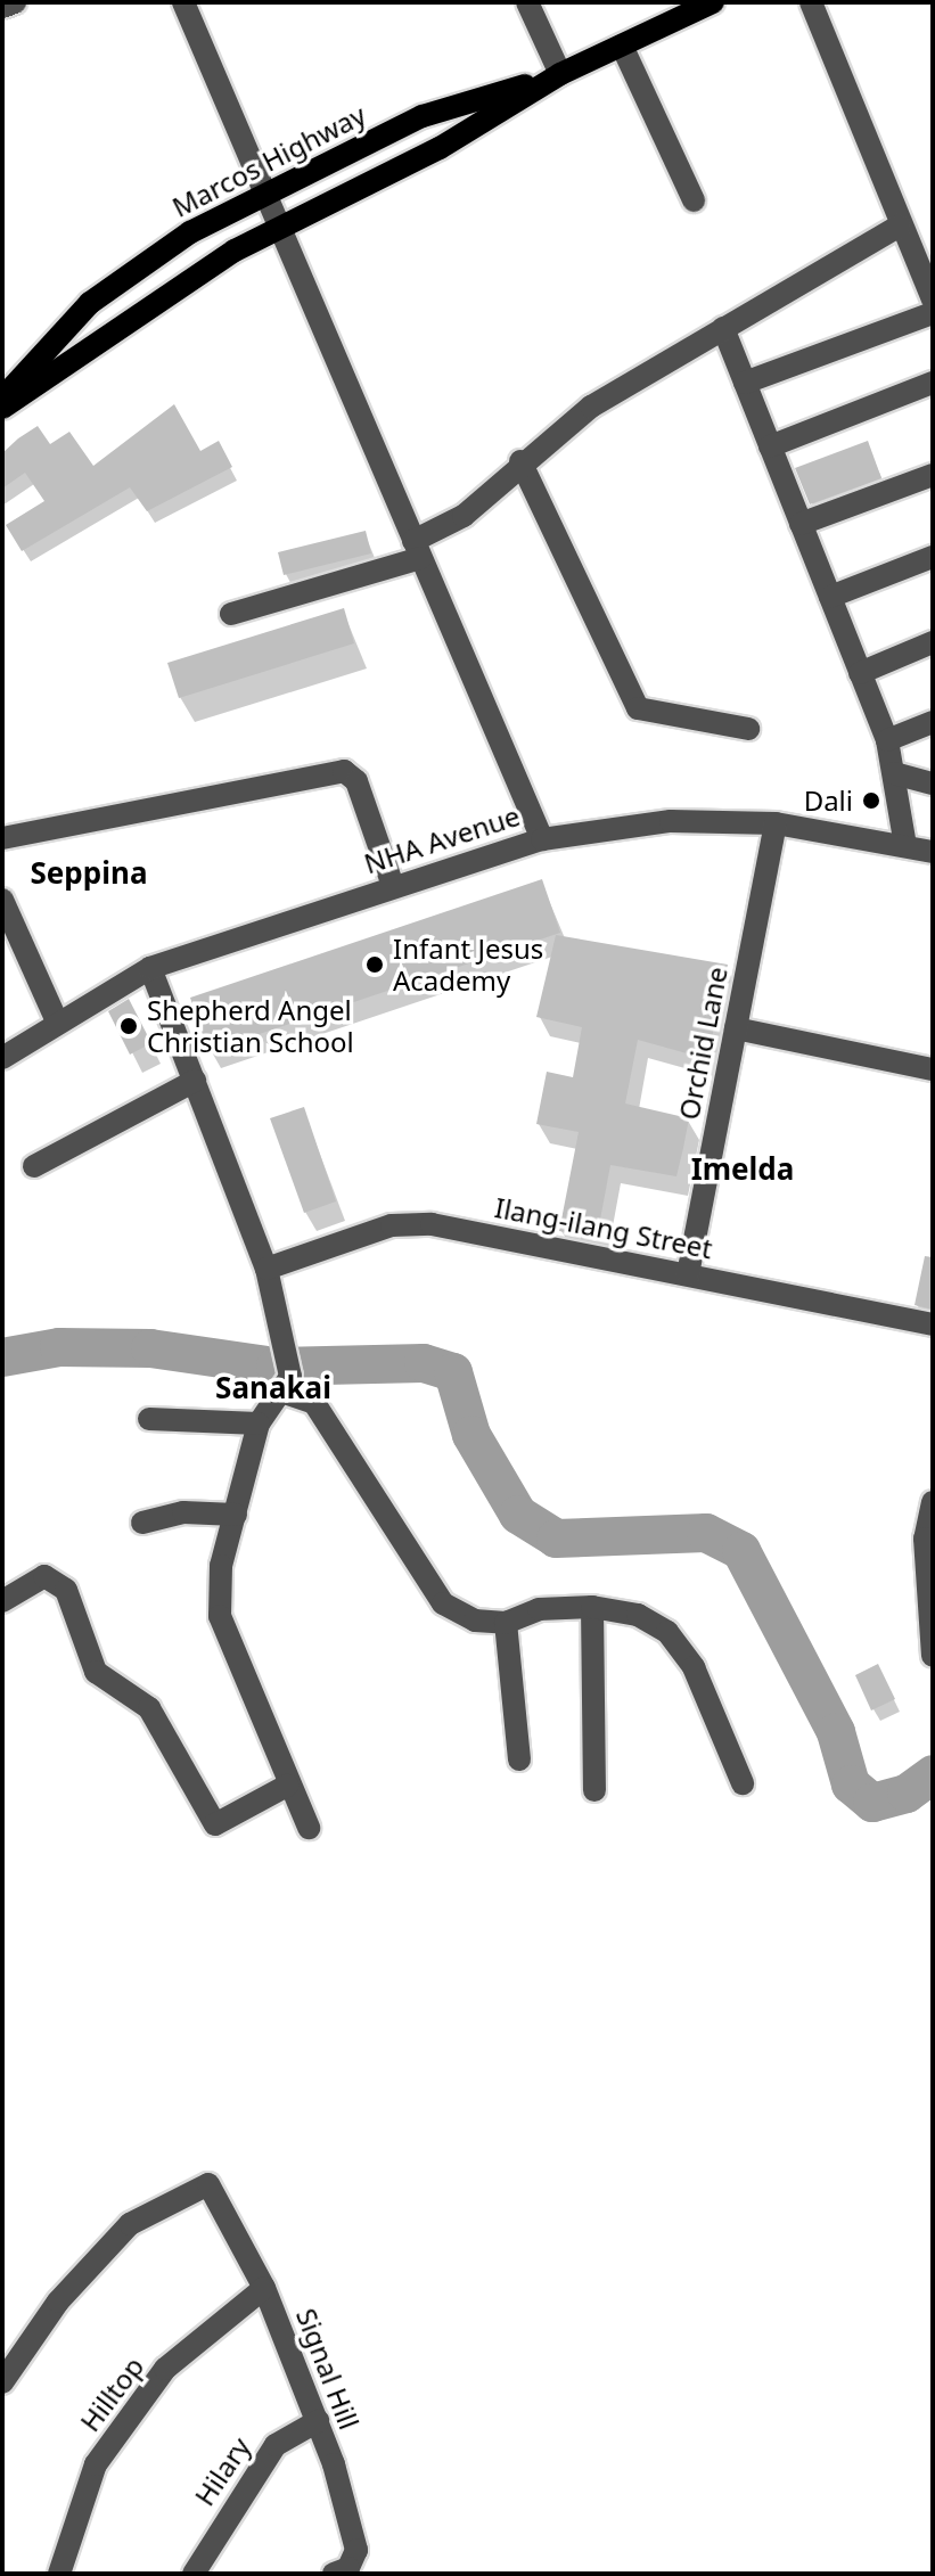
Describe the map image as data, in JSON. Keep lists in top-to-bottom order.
{
  "streets": {
    "main road": ["Marcos Highway"],
    "street": [
      "NHA Avenue",
      "Orchid Lane",
      "Ilang-ilang Street",
      "Signal Hill",
      "Hilltop",
      "Hilary"
    ]
  },
  "crossings": [
    ["NHA Avenue", "Orchid Lane"],
    ["Orchid Lane", "Ilang-ilang Street"],
    ["Signal Hill", "Hilltop"],
    ["Signal Hill", "Hilary"]
  ],
  "districts": ["Seppina", "Imelda", "Sanakai"],
  "places": ["Dali", "Infant Jesus Academy", "Shepherd Angel Christian School"]
}
